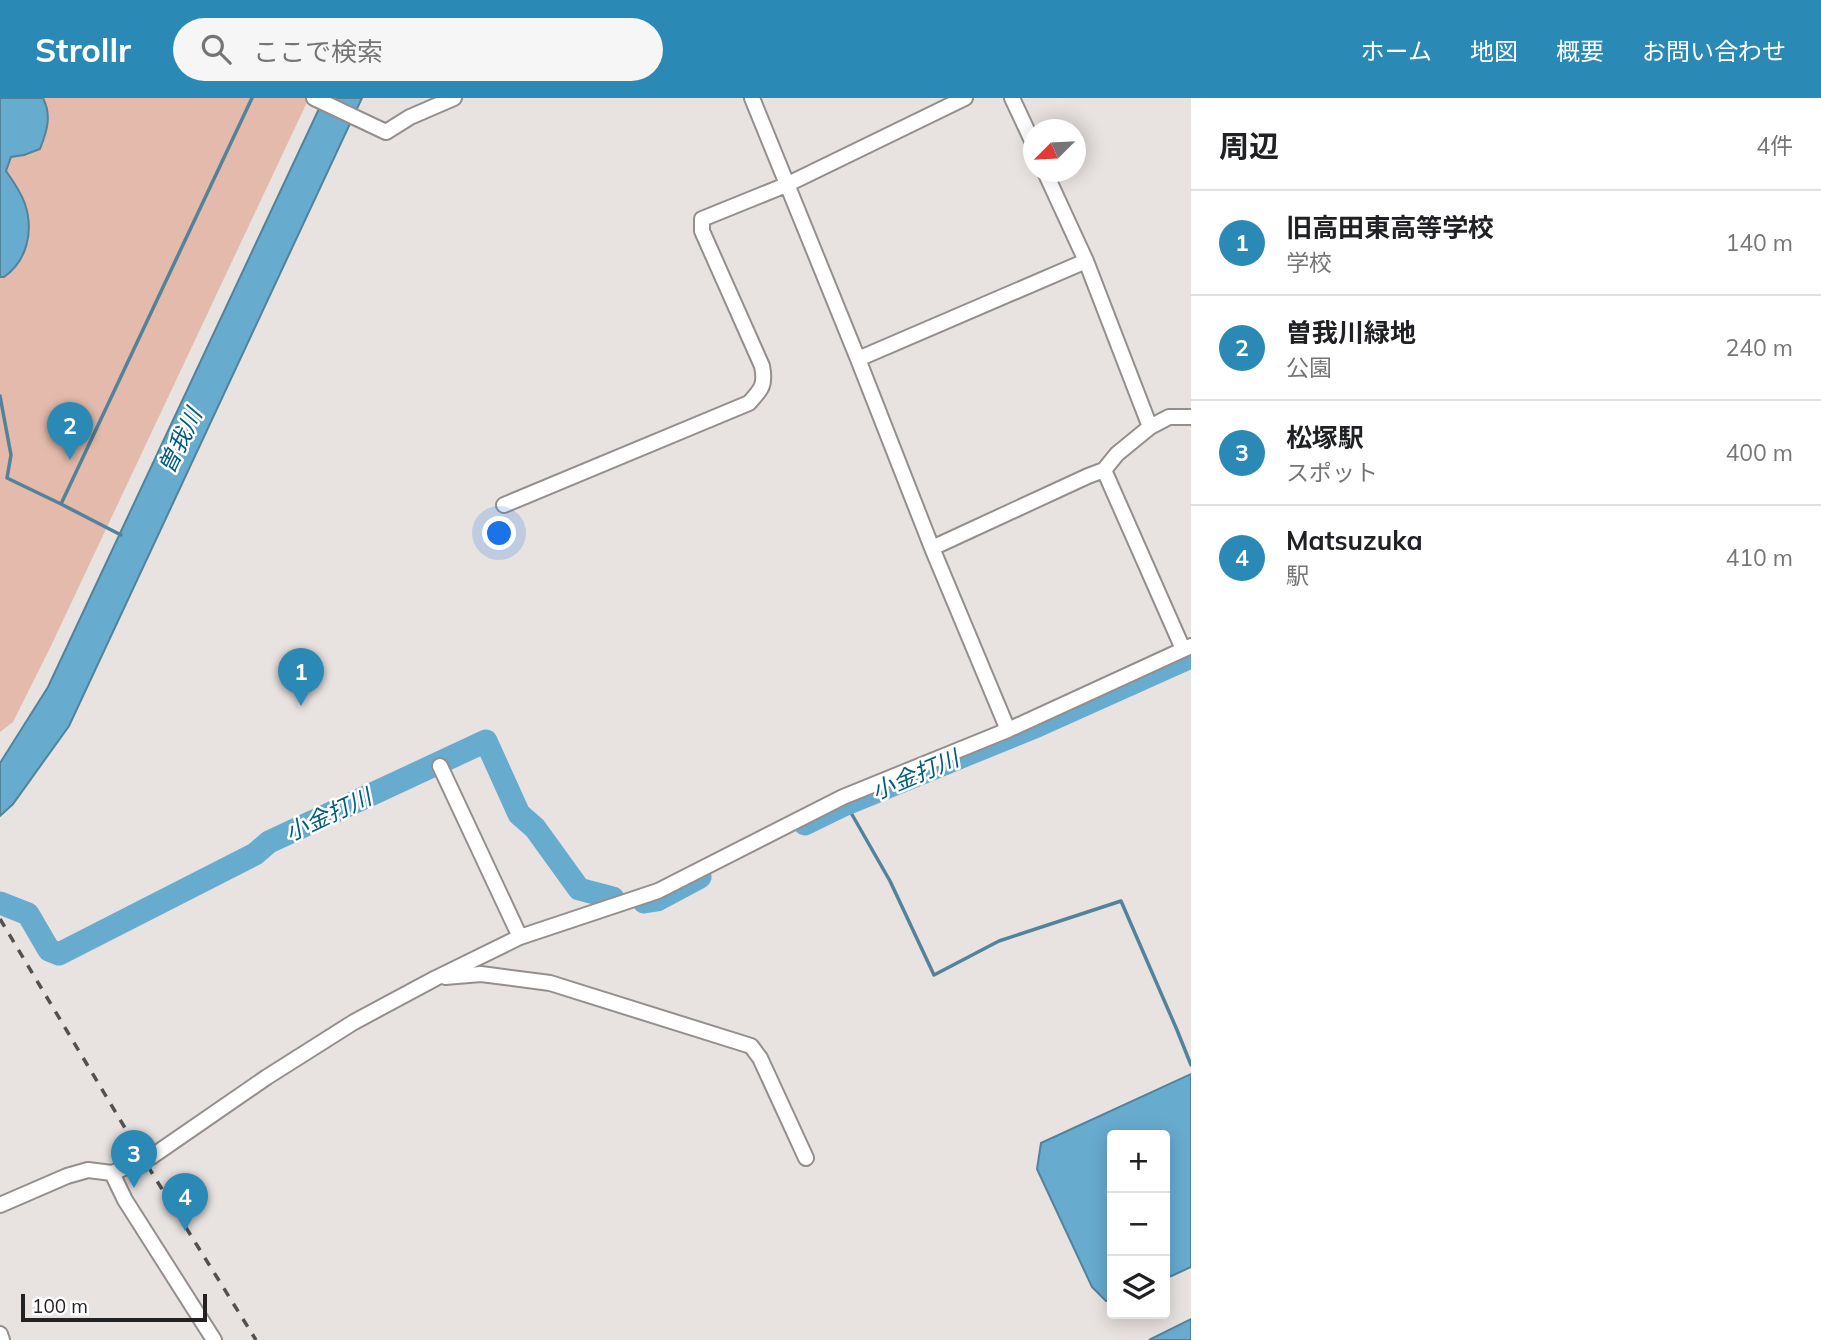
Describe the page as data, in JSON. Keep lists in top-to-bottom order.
{
  "water": ["曽我川", "小金打川"],
  "scale_bar": "100 m",
  "north": "bottom left",
  "page": {
    "header": "Strollr",
    "search": "ここで検索",
    "nav": [
      "ホーム",
      "地図",
      "概要",
      "お問い合わせ"
    ],
    "heading": ["周辺", "4件"],
    "list": [
      {
        "mark": "1",
        "name": "旧高田東高等学校",
        "note": "学校",
        "value": "140 m"
      },
      {
        "mark": "2",
        "name": "曽我川緑地",
        "note": "公園",
        "value": "240 m"
      },
      {
        "mark": "3",
        "name": "松塚駅",
        "note": "スポット",
        "value": "400 m"
      },
      {
        "mark": "4",
        "name": "Matsuzuka",
        "note": "駅",
        "value": "410 m"
      }
    ],
    "pins": [
      "2",
      "1",
      "3",
      "4"
    ],
    "map_buttons": ["+", "−"],
    "scale": "100 m"
  }
}
